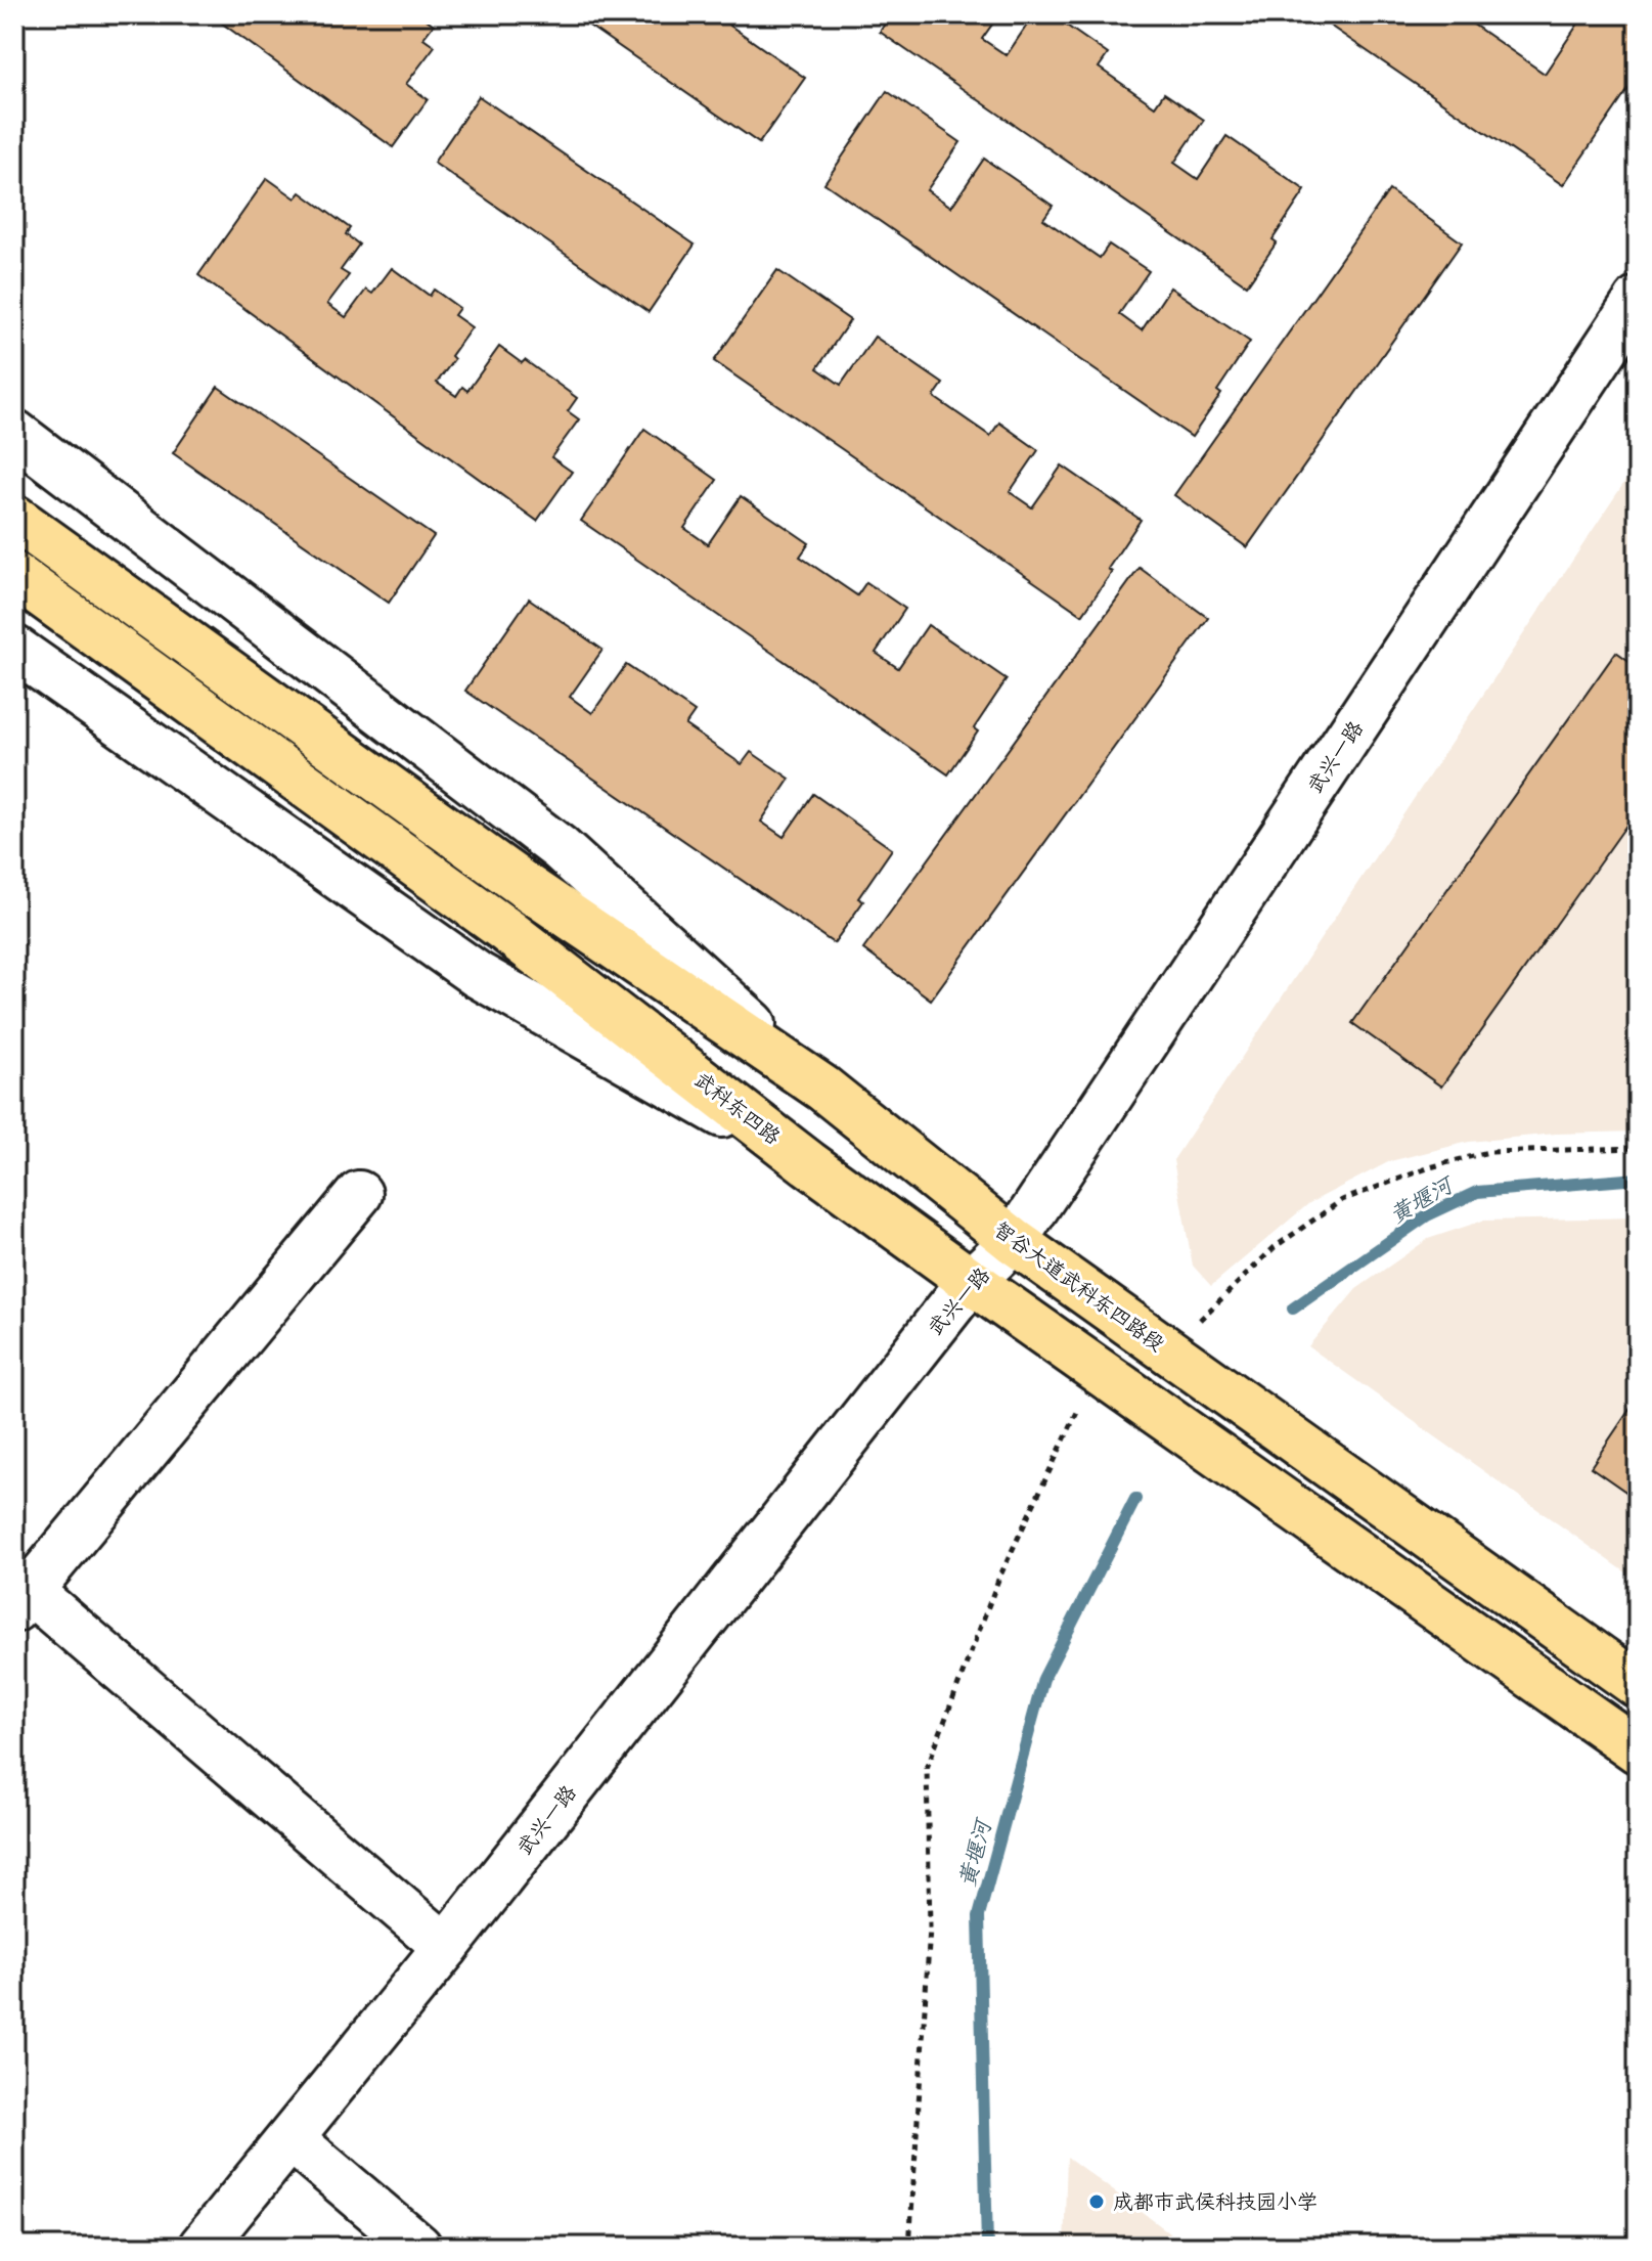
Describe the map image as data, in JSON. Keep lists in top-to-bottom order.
{
  "streets": {
    "main road": ["武科东四路", "智谷大道武科东四路段"],
    "street": ["武兴一路"]
  },
  "crossings": [
    ["武兴一路", "武科东四路"],
    ["武兴一路", "智谷大道武科东四路段"]
  ],
  "water": ["黄堰河"],
  "places": ["成都市武侯科技园小学"]
}
